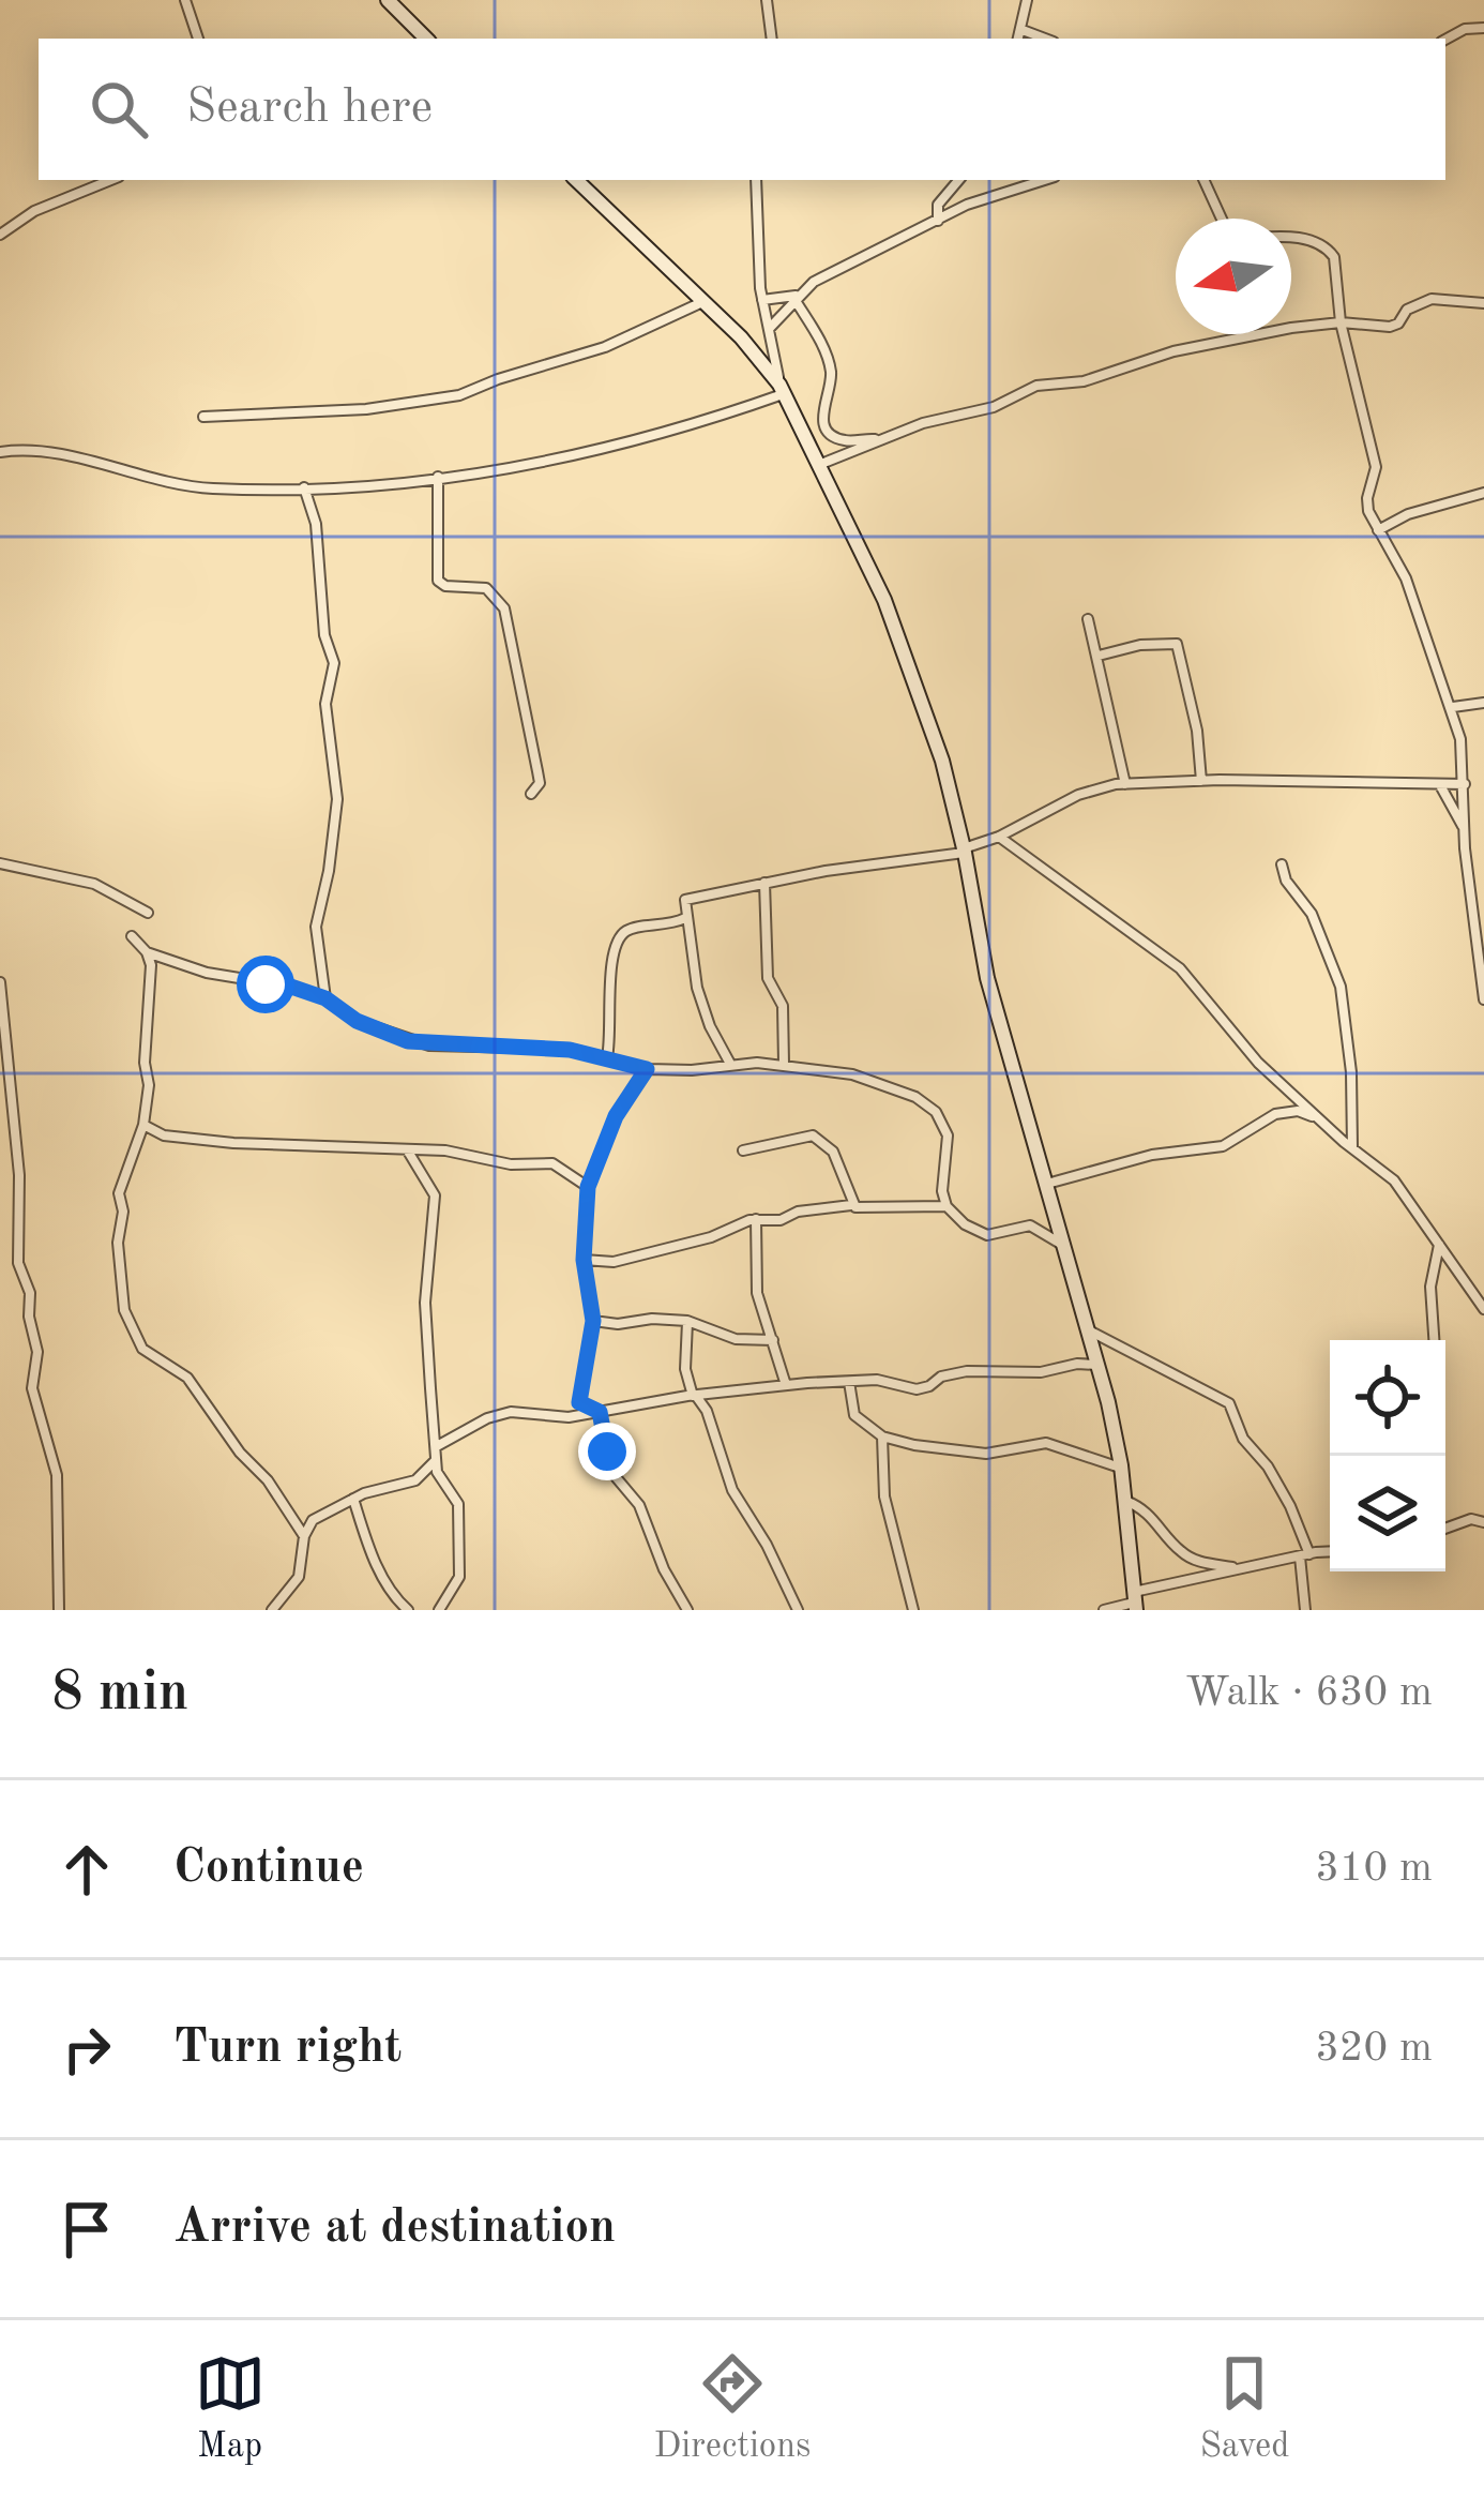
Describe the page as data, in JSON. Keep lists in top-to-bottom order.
{
  "north": "left",
  "page": {
    "search": "Search here",
    "heading": ["8 min", "Walk · 630 m"],
    "list": [
      ["Continue", "310 m"],
      ["Turn right", "320 m"],
      "Arrive at destination"
    ],
    "nav": ["Map", "Directions", "Saved"]
  }
}
